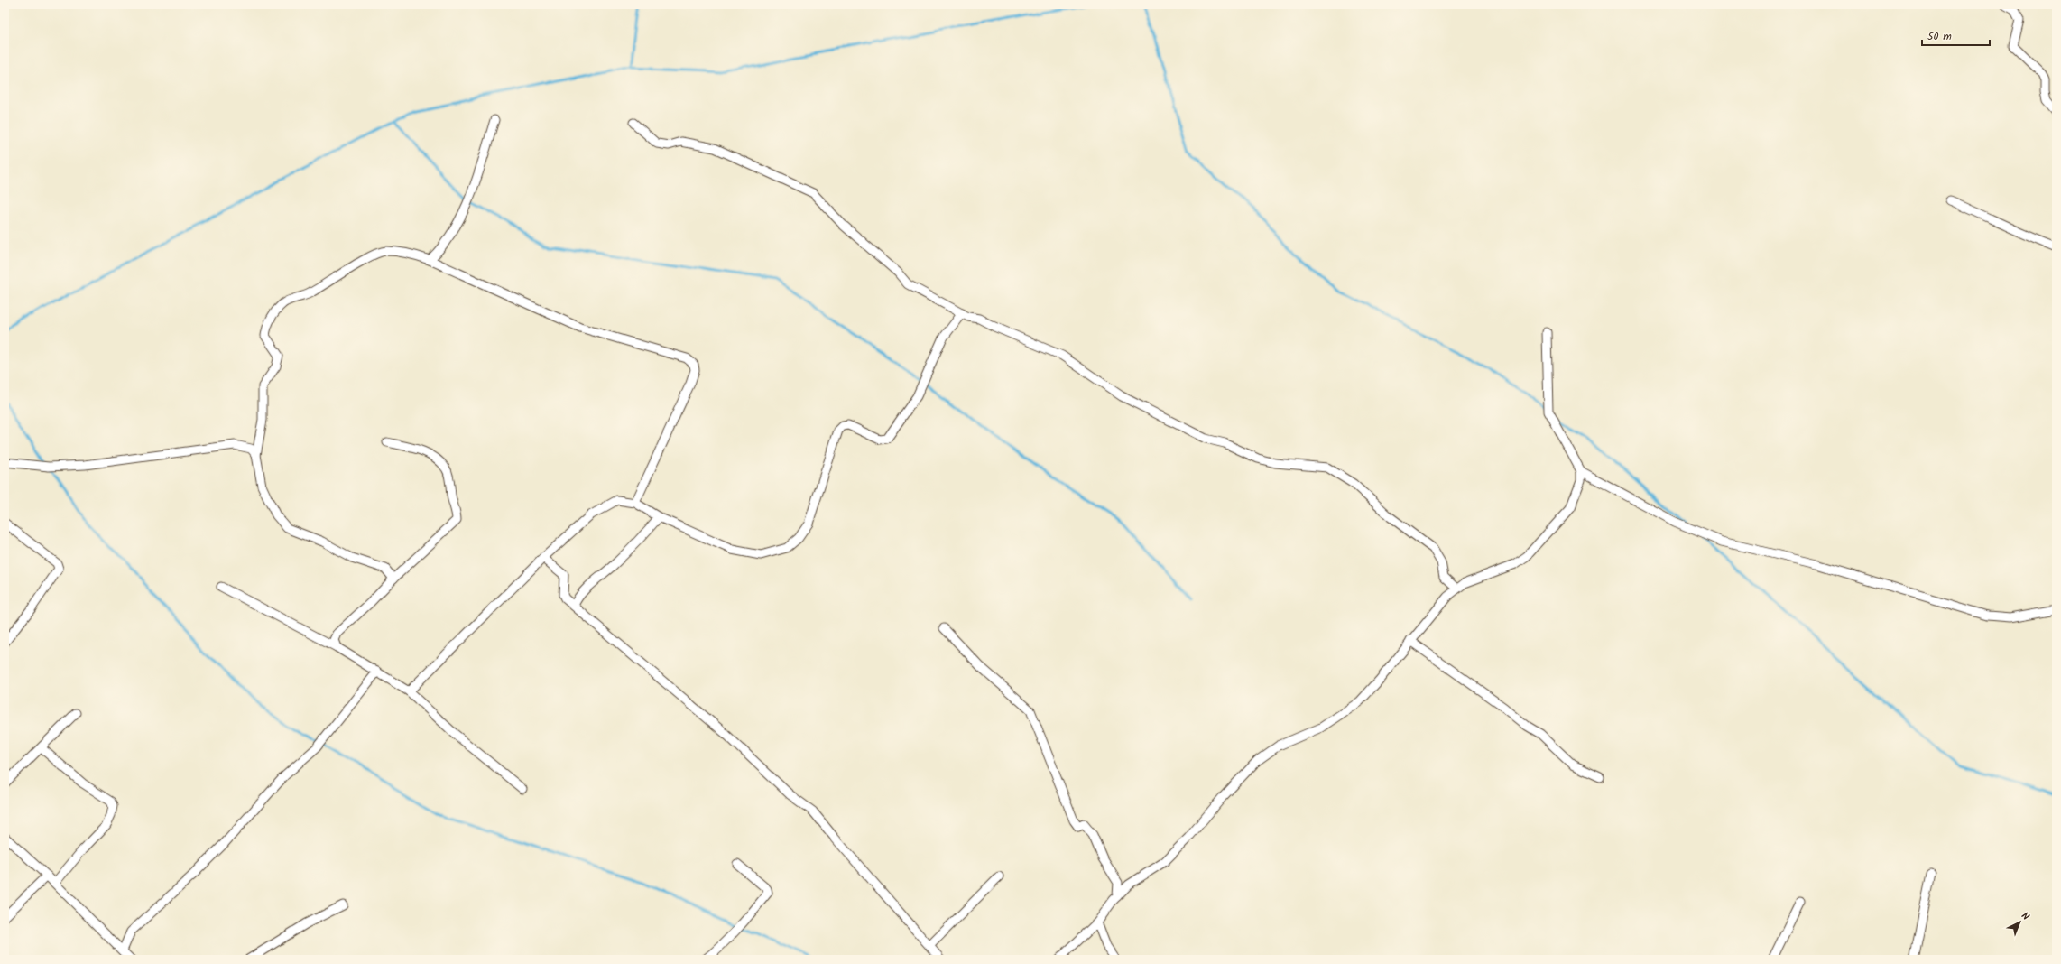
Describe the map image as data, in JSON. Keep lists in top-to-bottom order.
{
  "scale_bar": "50 m",
  "north": "top right"
}
